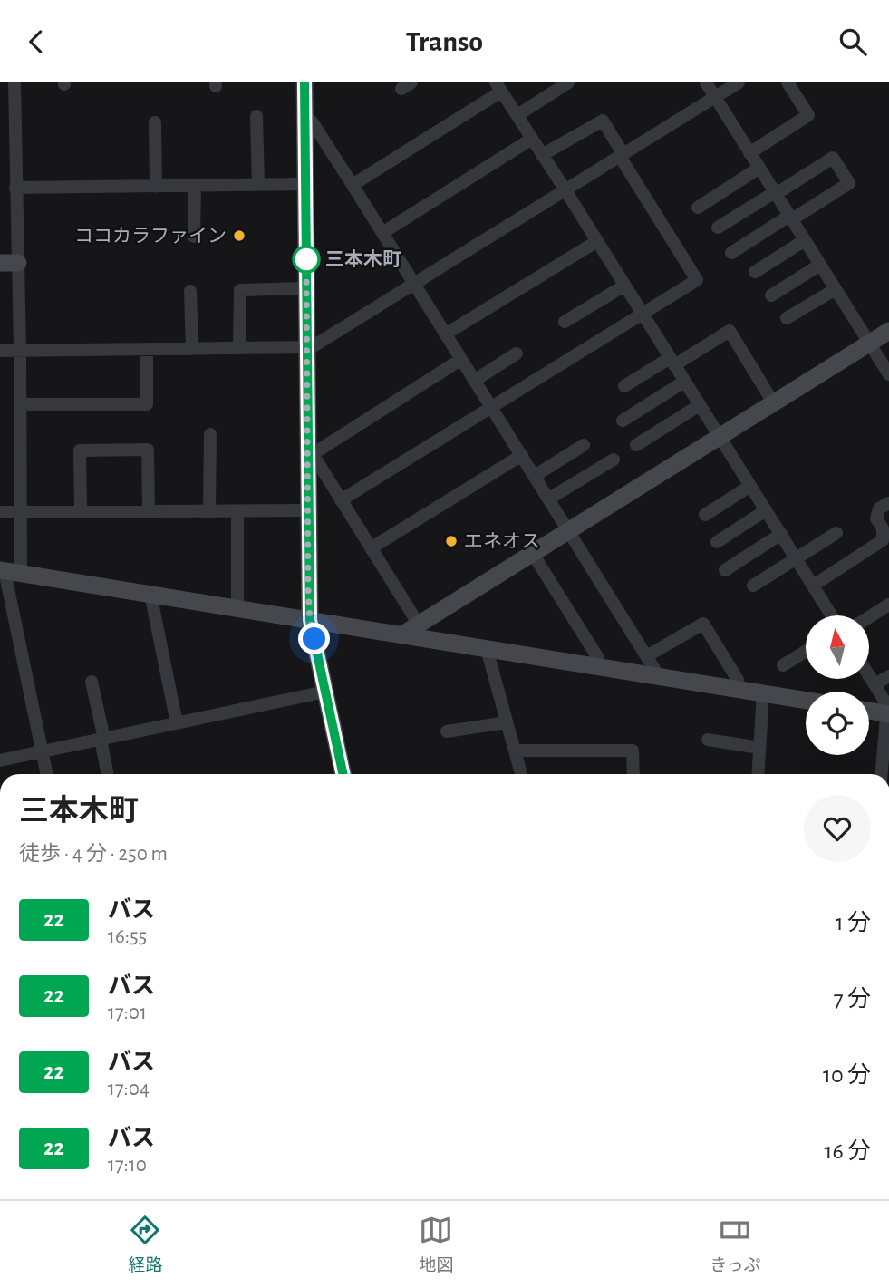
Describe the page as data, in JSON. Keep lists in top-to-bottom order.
{
  "places": ["ココカラファイン", "三本木町", "エネオス"],
  "lines": ["bus line 22"],
  "north": "top",
  "page": {
    "header": "Transo",
    "heading": ["三本木町", "徒歩 · 4 分 · 250 m"],
    "list": [
      {
        "mark": "22",
        "name": "バス",
        "note": "16:55",
        "value": "1 分"
      },
      {
        "mark": "22",
        "name": "バス",
        "note": "17:01",
        "value": "7 分"
      },
      {
        "mark": "22",
        "name": "バス",
        "note": "17:04",
        "value": "10 分"
      },
      {
        "mark": "22",
        "name": "バス",
        "note": "17:10",
        "value": "16 分"
      }
    ],
    "tabs": ["経路", "地図", "きっぷ"]
  }
}
